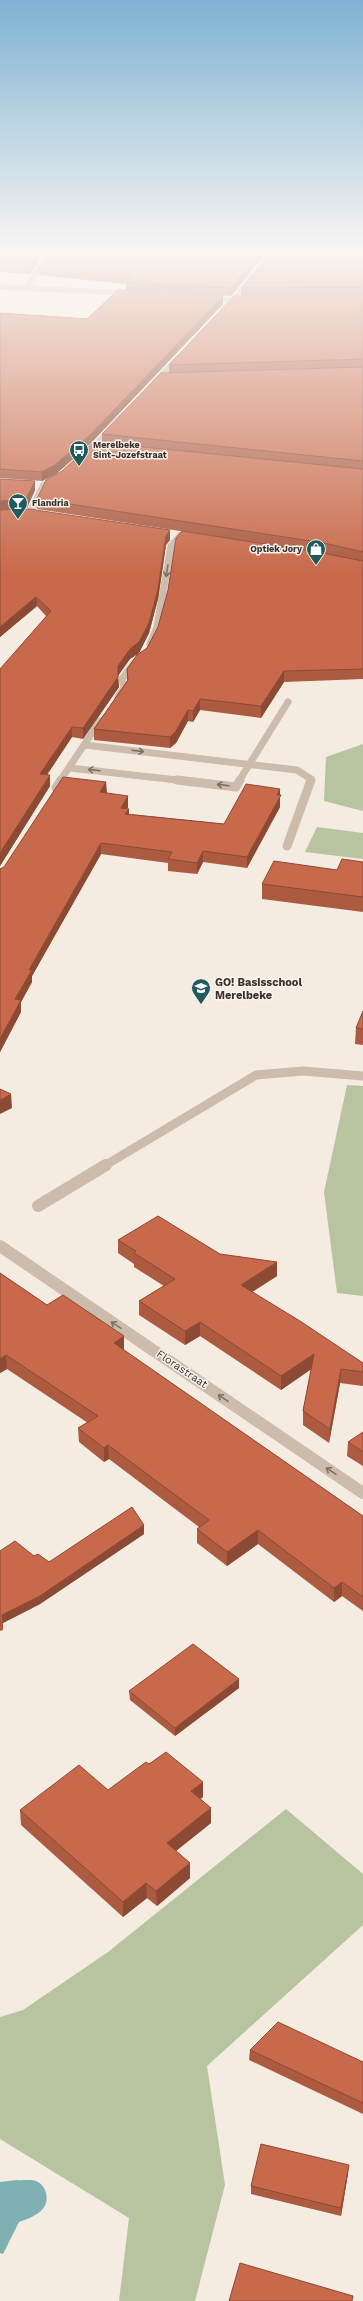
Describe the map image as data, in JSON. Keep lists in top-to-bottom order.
{
  "streets": {
    "street": ["Florastraat"]
  },
  "one_way": ["Florastraat"],
  "places": {
    "bus stop": ["Merelbeke Sint-Jozefstraat"],
    "bar": ["Flandria"],
    "shop": ["Optiek Jory"],
    "school or university": ["GO! Basisschool Merelbeke"]
  }
}
